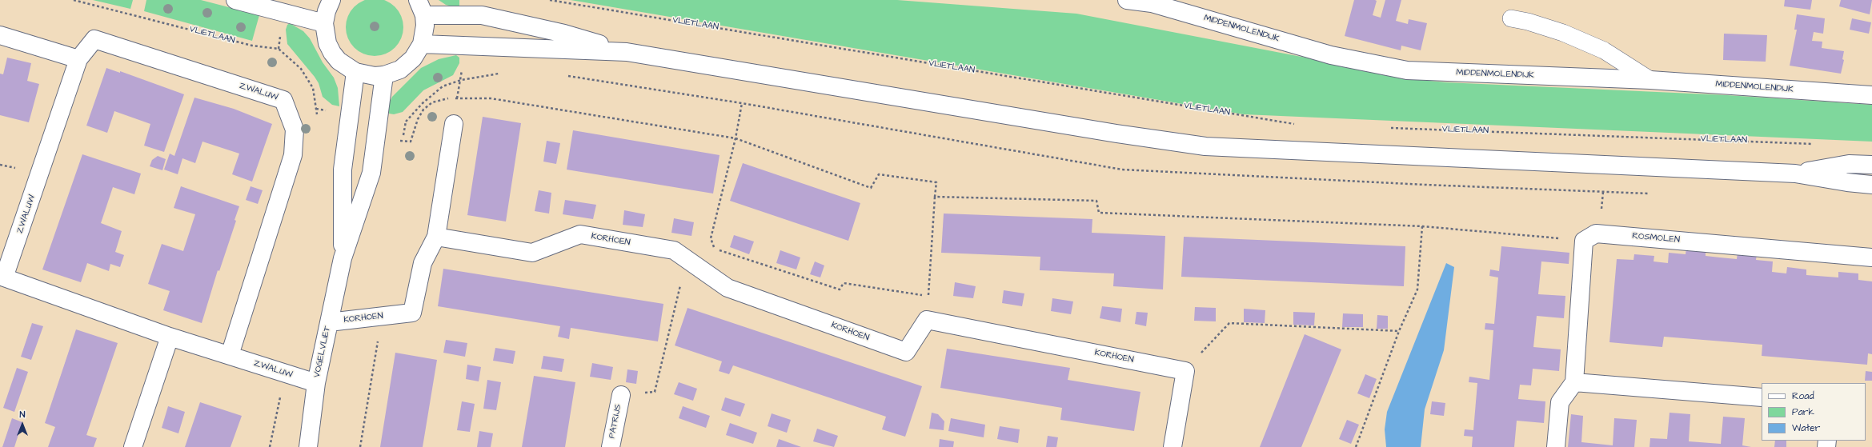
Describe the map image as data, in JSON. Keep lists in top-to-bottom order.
{
  "streets": {
    "street": [
      "MIDDENMOLENDIJK",
      "ZWALUW",
      "ROSMOLEN",
      "KORHOEN",
      "VOGELVLIET",
      "PATRIJS"
    ],
    "path": ["VLIETLAAN"]
  },
  "crossings": [
    ["ZWALUW", "VOGELVLIET"],
    ["KORHOEN", "VOGELVLIET"]
  ],
  "legend": ["Road", "Park", "Water"],
  "north": "top"
}
